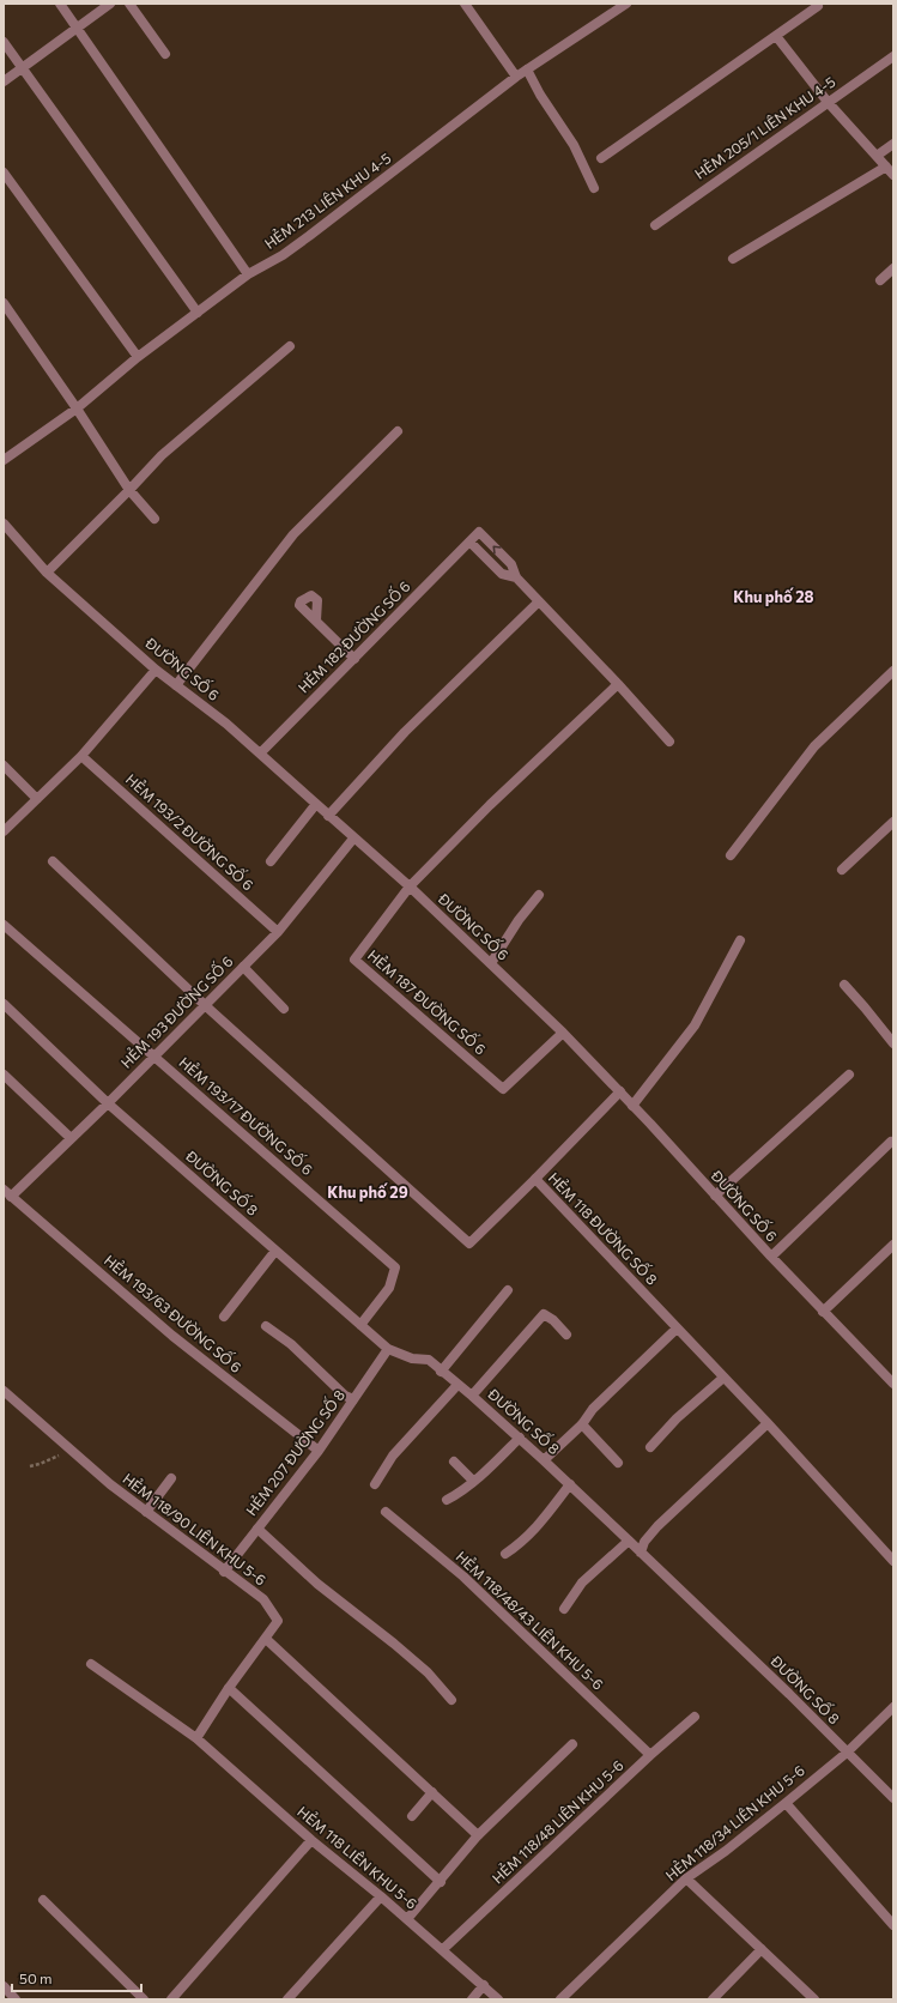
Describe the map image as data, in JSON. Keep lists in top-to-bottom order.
{
  "streets": {
    "street": [
      "HẺM 205/1 LIÊN KHU 4-5",
      "HẺM 213 LIÊN KHU 4-5",
      "HẺM 182 ĐƯỜNG SỐ 6",
      "ĐƯỜNG SỐ 6",
      "HẺM 193/2 ĐƯỜNG SỐ 6",
      "HẺM 187 ĐƯỜNG SỐ 6",
      "HẺM 193 ĐƯỜNG SỐ 6",
      "HẺM 193/17 ĐƯỜNG SỐ 6",
      "ĐƯỜNG SỐ 8",
      "HẺM 118 ĐƯỜNG SỐ 8",
      "HẺM 193/63 ĐƯỜNG SỐ 6",
      "HẺM 207 ĐƯỜNG SỐ 8",
      "HẺM 118/90 LIÊN KHU 5-6",
      "HẺM 118/48/43 LIÊN KHU 5-6",
      "HẺM 118/48 LIÊN KHU 5-6",
      "HẺM 118/34 LIÊN KHU 5-6",
      "HẺM 118 LIÊN KHU 5-6"
    ]
  },
  "crossings": [
    ["HẺM 182 ĐƯỜNG SỐ 6", "ĐƯỜNG SỐ 6"],
    ["ĐƯỜNG SỐ 6", "HẺM 187 ĐƯỜNG SỐ 6"],
    ["ĐƯỜNG SỐ 6", "HẺM 193 ĐƯỜNG SỐ 6"],
    ["HẺM 193/2 ĐƯỜNG SỐ 6", "HẺM 193 ĐƯỜNG SỐ 6"],
    ["HẺM 193 ĐƯỜNG SỐ 6", "HẺM 193/17 ĐƯỜNG SỐ 6"],
    ["HẺM 193 ĐƯỜNG SỐ 6", "ĐƯỜNG SỐ 8"],
    ["HẺM 193 ĐƯỜNG SỐ 6", "HẺM 118 ĐƯỜNG SỐ 8"],
    ["HẺM 193 ĐƯỜNG SỐ 6", "HẺM 193/63 ĐƯỜNG SỐ 6"],
    ["HẺM 193/17 ĐƯỜNG SỐ 6", "ĐƯỜNG SỐ 8"],
    ["ĐƯỜNG SỐ 8", "HẺM 207 ĐƯỜNG SỐ 8"],
    ["ĐƯỜNG SỐ 8", "HẺM 118/34 LIÊN KHU 5-6"],
    ["HẺM 193/63 ĐƯỜNG SỐ 6", "HẺM 207 ĐƯỜNG SỐ 8"],
    ["HẺM 207 ĐƯỜNG SỐ 8", "HẺM 118/90 LIÊN KHU 5-6"],
    ["HẺM 118/90 LIÊN KHU 5-6", "HẺM 118 LIÊN KHU 5-6"],
    ["HẺM 118/48/43 LIÊN KHU 5-6", "HẺM 118/48 LIÊN KHU 5-6"],
    ["HẺM 118/48 LIÊN KHU 5-6", "HẺM 118 LIÊN KHU 5-6"]
  ],
  "districts": ["Khu phố 28", "Khu phố 29"],
  "scale_bar": "50 m"
}
